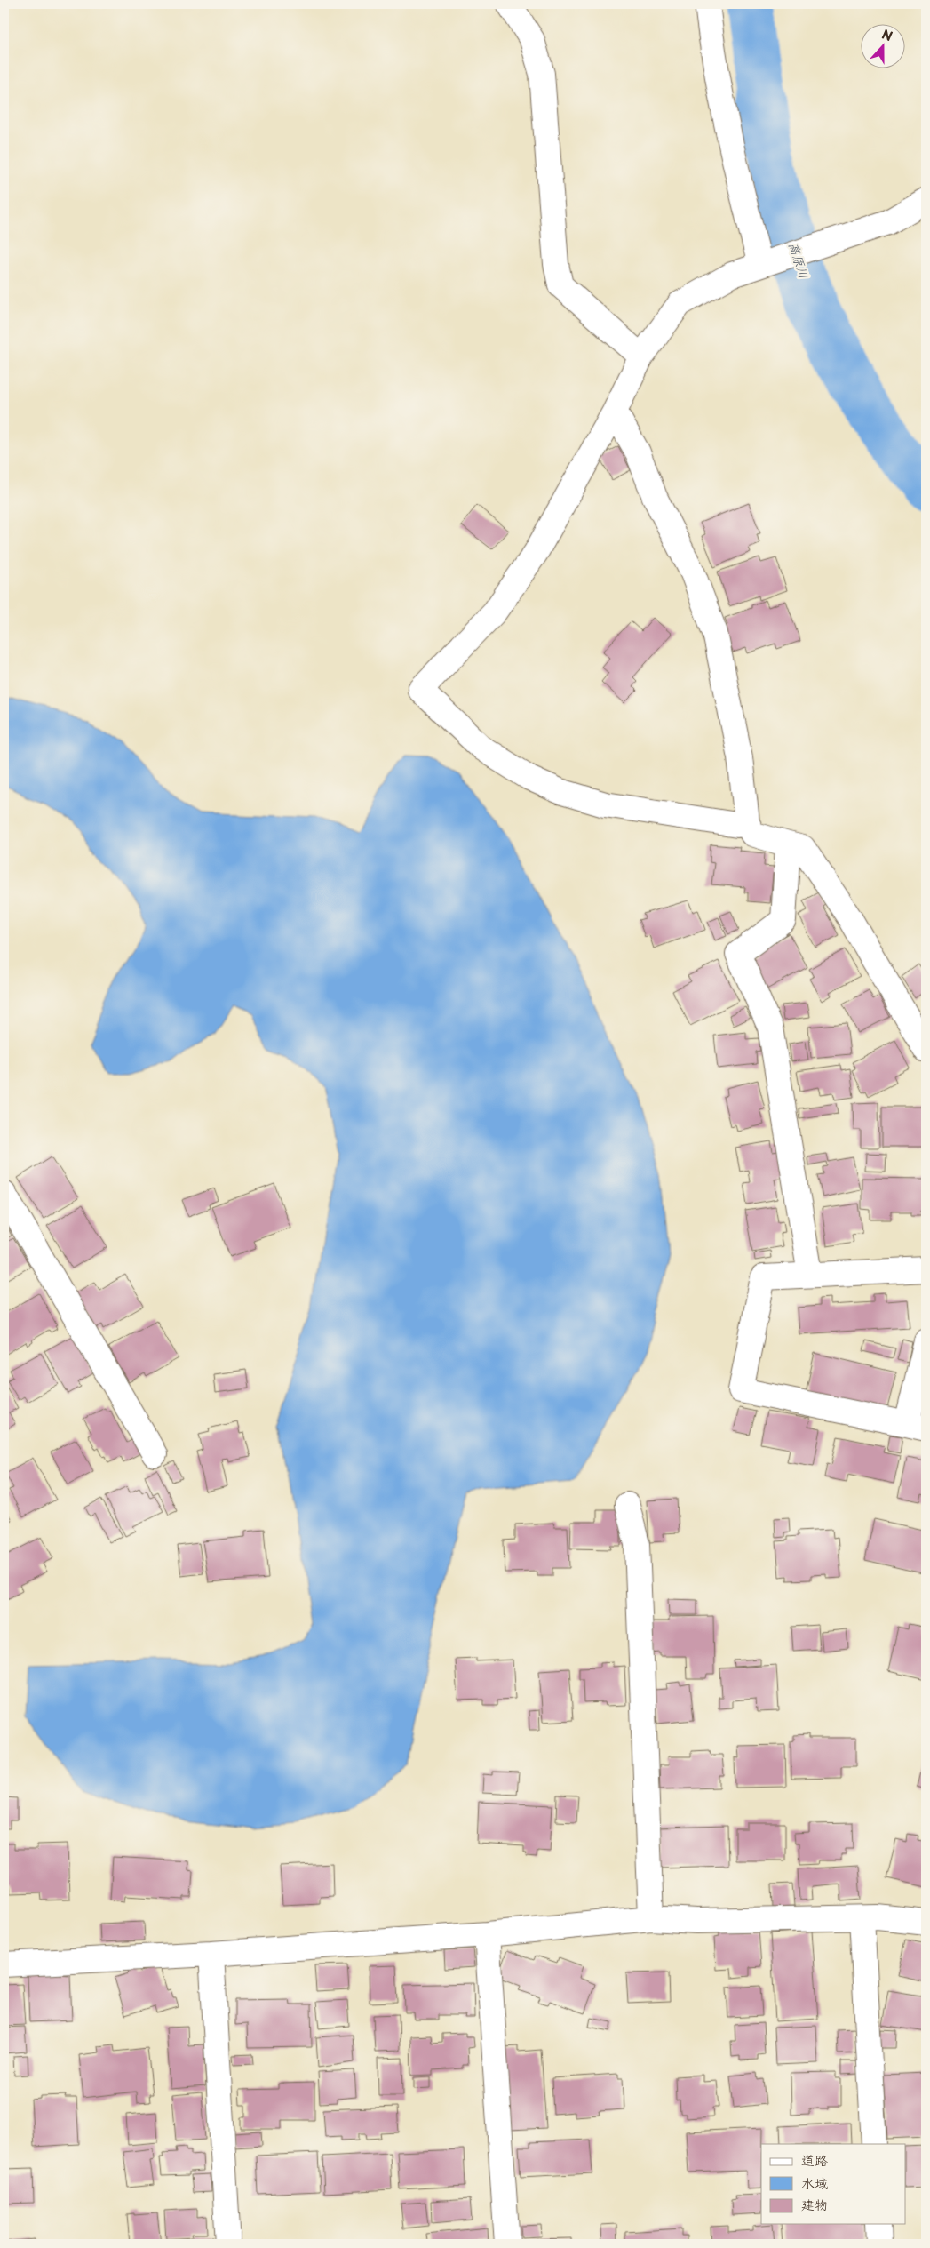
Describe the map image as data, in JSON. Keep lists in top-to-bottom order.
{
  "water": ["高原川"],
  "legend": ["道路", "水域", "建物"],
  "north": "top"
}
